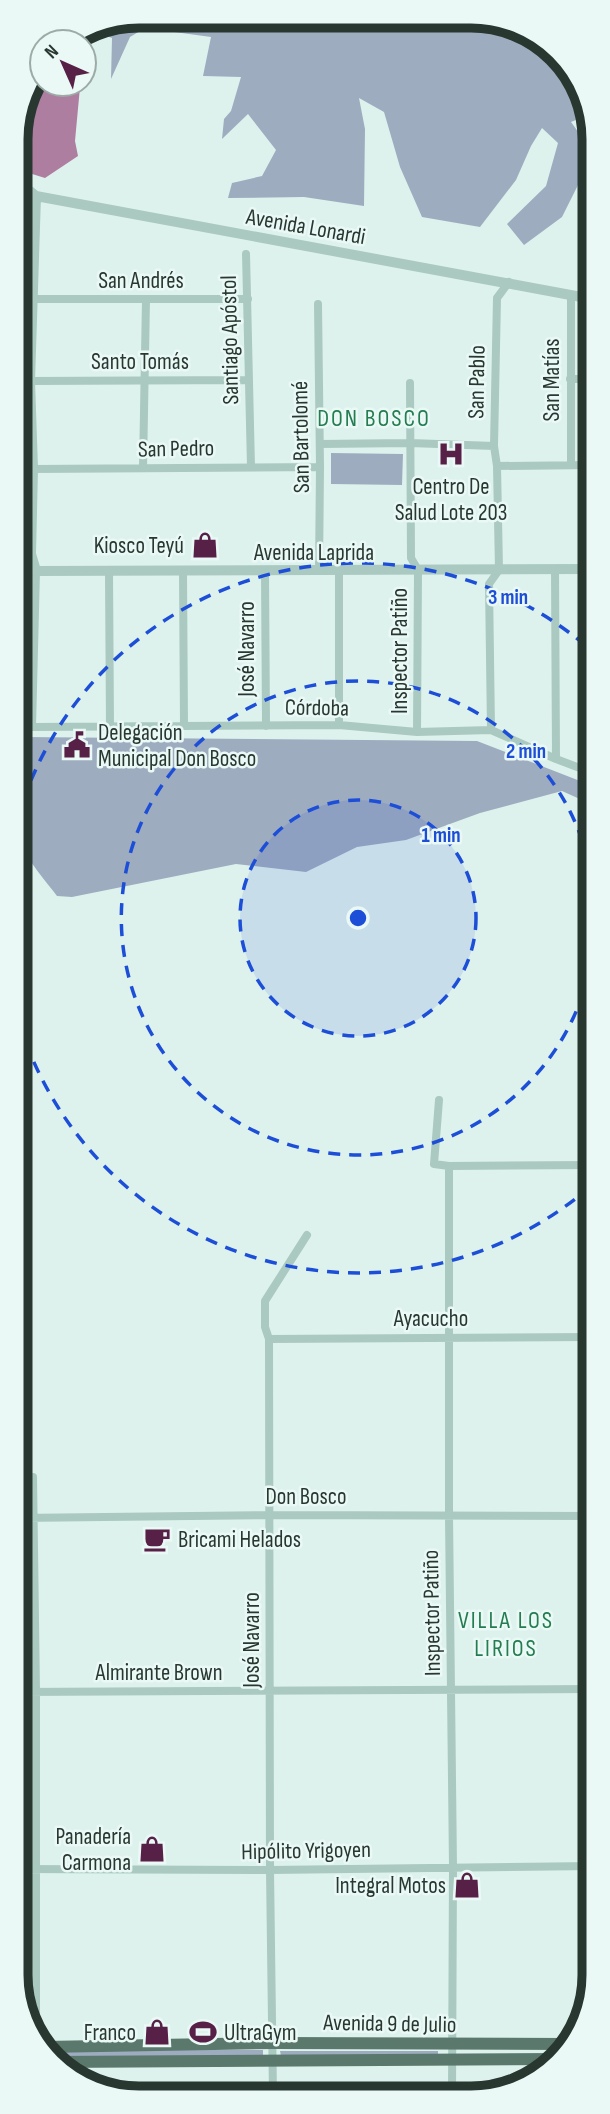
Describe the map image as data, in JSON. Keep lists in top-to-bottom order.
{
  "streets": {
    "main road": ["Avenida 9 de Julio"],
    "street": [
      "Avenida Lonardi",
      "San Andrés",
      "Santiago Apóstol",
      "Santo Tomás",
      "San Matías",
      "San Pablo",
      "San Bartolomé",
      "San Pedro",
      "Avenida Laprida",
      "José Navarro",
      "Inspector Patiño",
      "Córdoba",
      "Ayacucho",
      "Don Bosco",
      "Almirante Brown",
      "Hipólito Yrigoyen"
    ]
  },
  "crossings": [
    ["Avenida Lonardi", "San Matías"],
    ["Avenida Lonardi", "San Pablo"],
    ["San Andrés", "Santiago Apóstol"],
    ["Santiago Apóstol", "Santo Tomás"],
    ["Santiago Apóstol", "San Pedro"],
    ["San Pablo", "Avenida Laprida"],
    ["San Pablo", "Córdoba"],
    ["San Bartolomé", "San Pedro"],
    ["San Bartolomé", "Avenida Laprida"],
    ["Avenida Laprida", "José Navarro"],
    ["Avenida Laprida", "Inspector Patiño"],
    ["Avenida Laprida", "Córdoba"],
    ["José Navarro", "Córdoba"],
    ["José Navarro", "Ayacucho"],
    ["José Navarro", "Don Bosco"],
    ["José Navarro", "Almirante Brown"],
    ["José Navarro", "Hipólito Yrigoyen"],
    ["José Navarro", "Avenida 9 de Julio"],
    ["Inspector Patiño", "Córdoba"],
    ["Inspector Patiño", "Ayacucho"],
    ["Inspector Patiño", "Don Bosco"],
    ["Inspector Patiño", "Almirante Brown"],
    ["Inspector Patiño", "Hipólito Yrigoyen"],
    ["Inspector Patiño", "Avenida 9 de Julio"]
  ],
  "districts": ["DON BOSCO", "VILLA LOS LIRIOS"],
  "places": {
    "hospital": ["Centro De Salud Lote 203"],
    "shop": [
      "Kiosco Teyú",
      "Panadería Carmona",
      "Integral Motos",
      "Franco"
    ],
    "public building": ["Delegación Municipal Don Bosco"],
    "cafe": ["Bricami Helados"],
    "sports": ["UltraGym"]
  },
  "north": "top left",
  "rings": ["3 min", "2 min", "1 min"]
}
